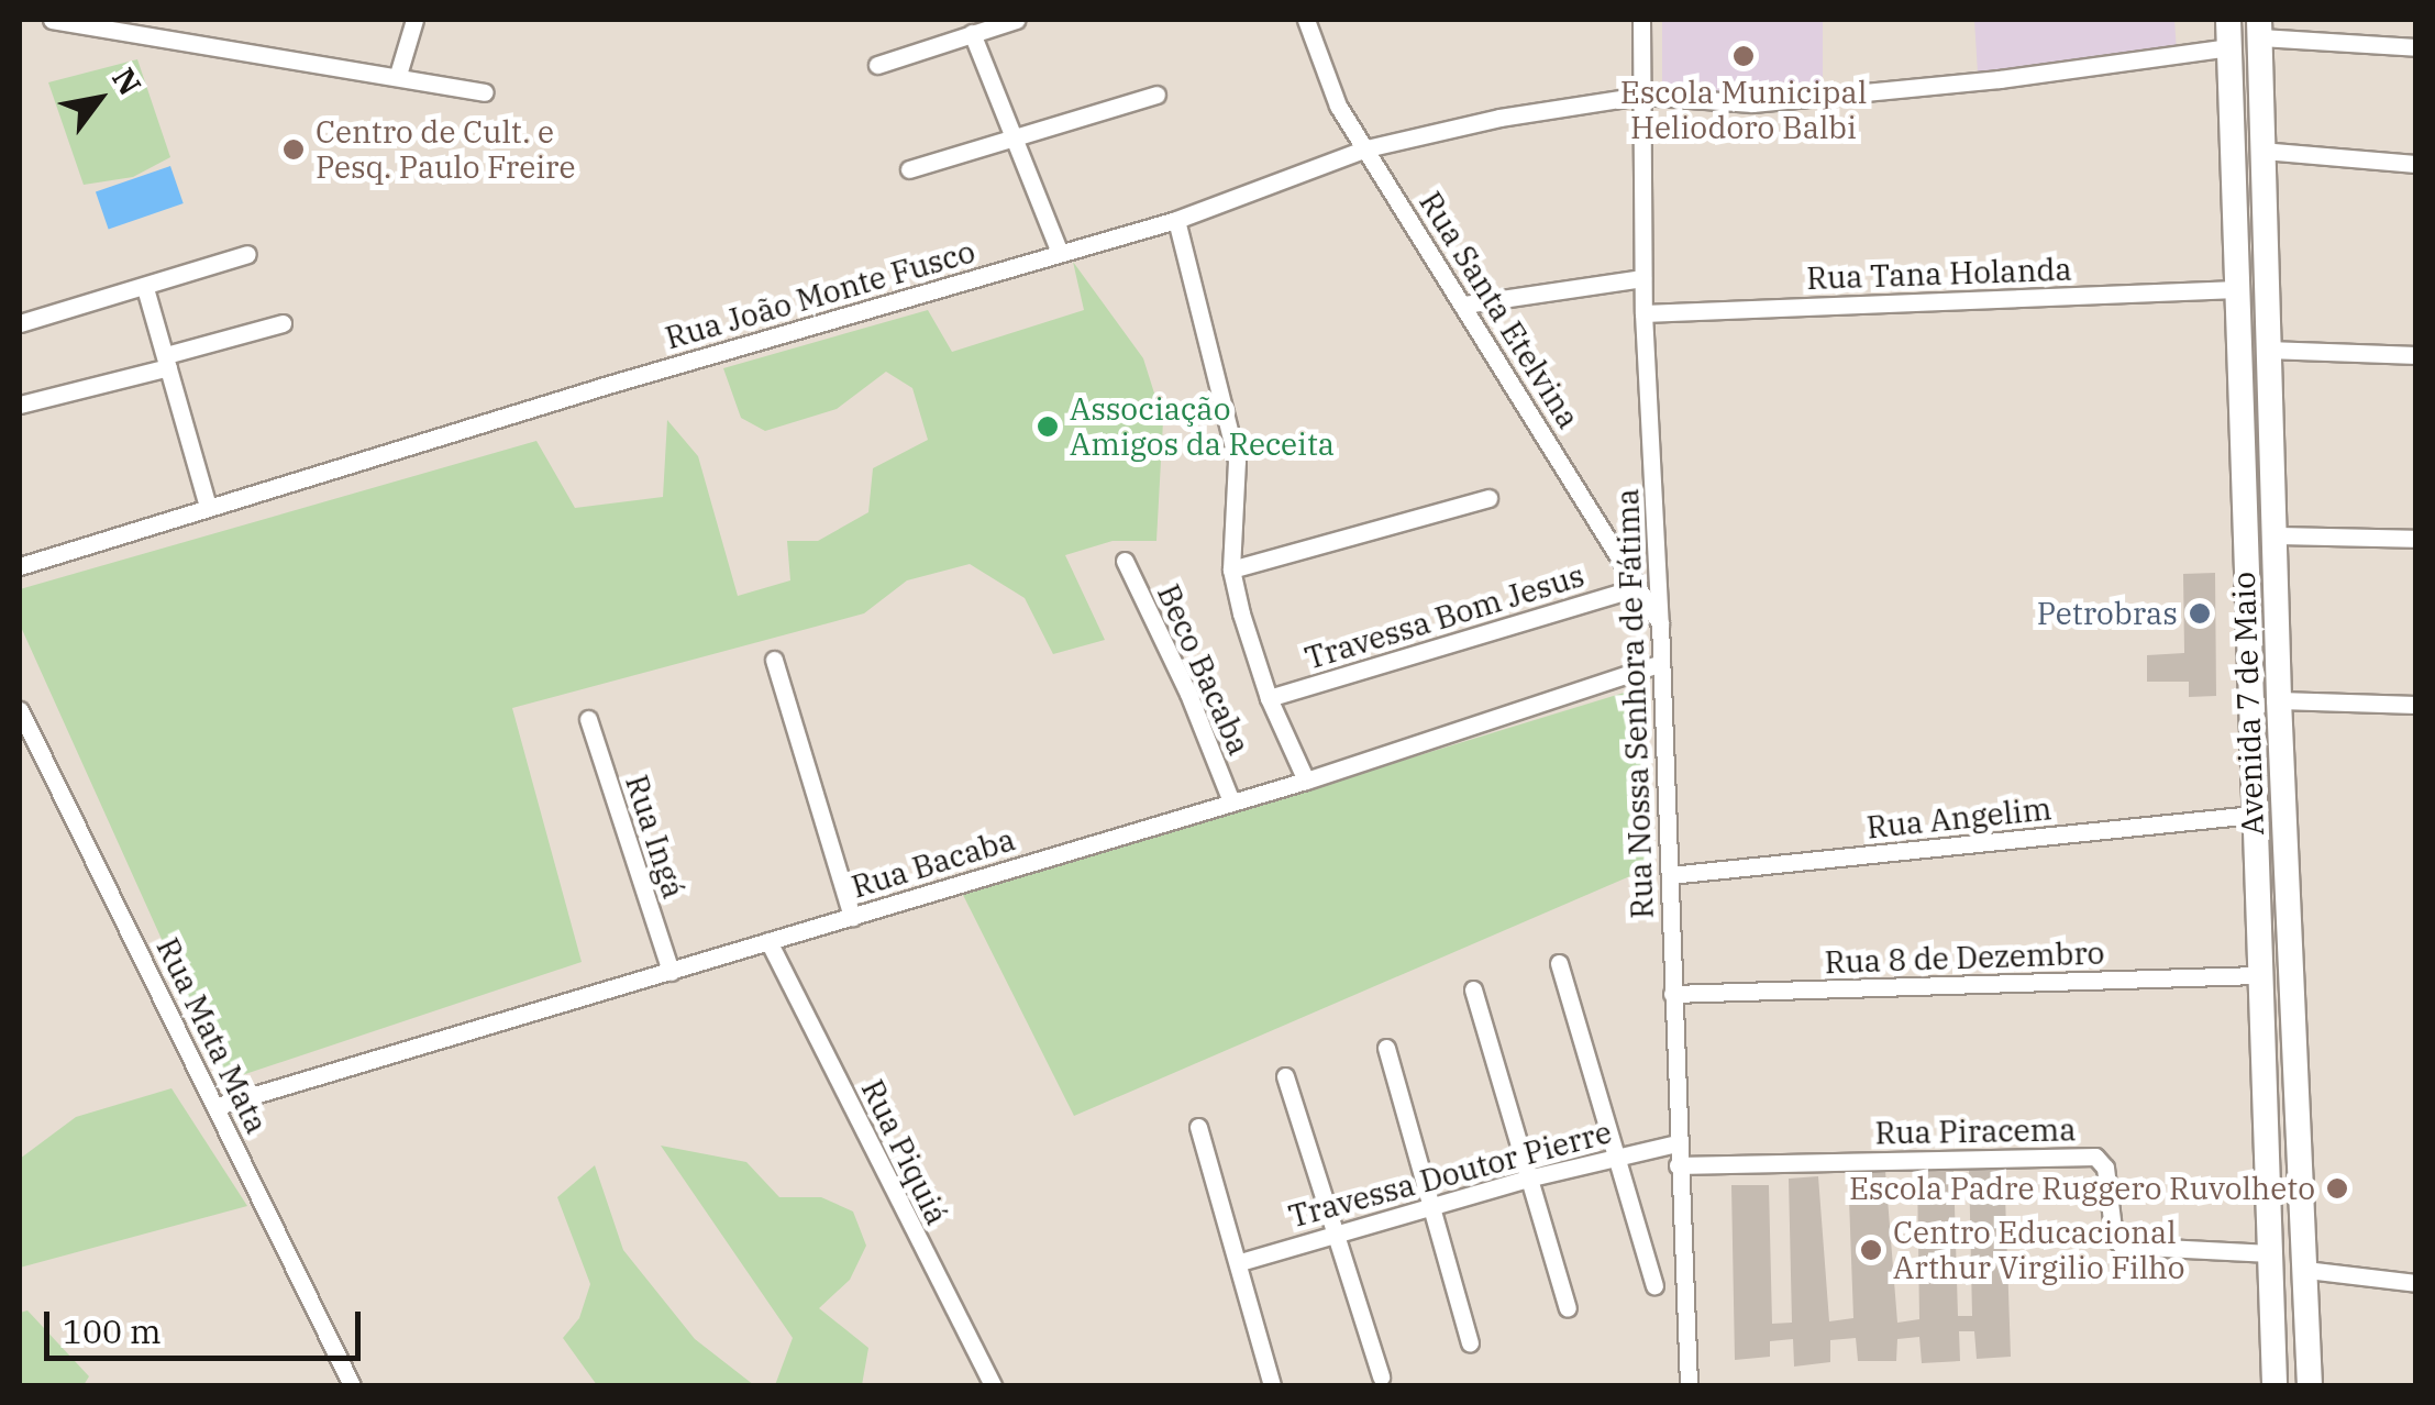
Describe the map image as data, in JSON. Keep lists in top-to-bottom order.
{
  "streets": {
    "main road": ["Avenida 7 de Maio"],
    "street": [
      "Rua Tana Holanda",
      "Rua João Monte Fusco",
      "Rua Santa Etelvina",
      "Travessa Bom Jesus",
      "Beco Bacaba",
      "Rua Nossa Senhora de Fátima",
      "Rua Angelim",
      "Rua Ingá",
      "Rua Bacaba",
      "Rua 8 de Dezembro",
      "Rua Mata Mata",
      "Rua Piracema",
      "Rua Piquiá",
      "Travessa Doutor Pierre"
    ]
  },
  "crossings": [
    ["Rua Tana Holanda", "Rua Nossa Senhora de Fátima"],
    ["Rua Tana Holanda", "Avenida 7 de Maio"],
    ["Rua João Monte Fusco", "Rua Santa Etelvina"],
    ["Rua João Monte Fusco", "Rua Nossa Senhora de Fátima"],
    ["Rua João Monte Fusco", "Avenida 7 de Maio"],
    ["Rua Santa Etelvina", "Travessa Bom Jesus"],
    ["Rua Santa Etelvina", "Rua Nossa Senhora de Fátima"],
    ["Beco Bacaba", "Rua Bacaba"],
    ["Rua Nossa Senhora de Fátima", "Rua Angelim"],
    ["Rua Nossa Senhora de Fátima", "Rua Bacaba"],
    ["Rua Nossa Senhora de Fátima", "Rua 8 de Dezembro"],
    ["Rua Nossa Senhora de Fátima", "Rua Piracema"],
    ["Rua Nossa Senhora de Fátima", "Travessa Doutor Pierre"],
    ["Avenida 7 de Maio", "Rua Angelim"],
    ["Avenida 7 de Maio", "Rua 8 de Dezembro"],
    ["Avenida 7 de Maio", "Rua Piracema"],
    ["Rua Ingá", "Rua Bacaba"],
    ["Rua Bacaba", "Rua Mata Mata"],
    ["Rua Bacaba", "Rua Piquiá"]
  ],
  "places": [
    "Escola Municipal Heliodoro Balbi",
    "Centro de Cult. e Pesq. Paulo Freire",
    "Associação Amigos da Receita",
    "Petrobras",
    "Escola Padre Ruggero Ruvolheto",
    "Centro Educacional Arthur Virgilio Filho"
  ],
  "scale_bar": "100 m",
  "north": "top right"
}
